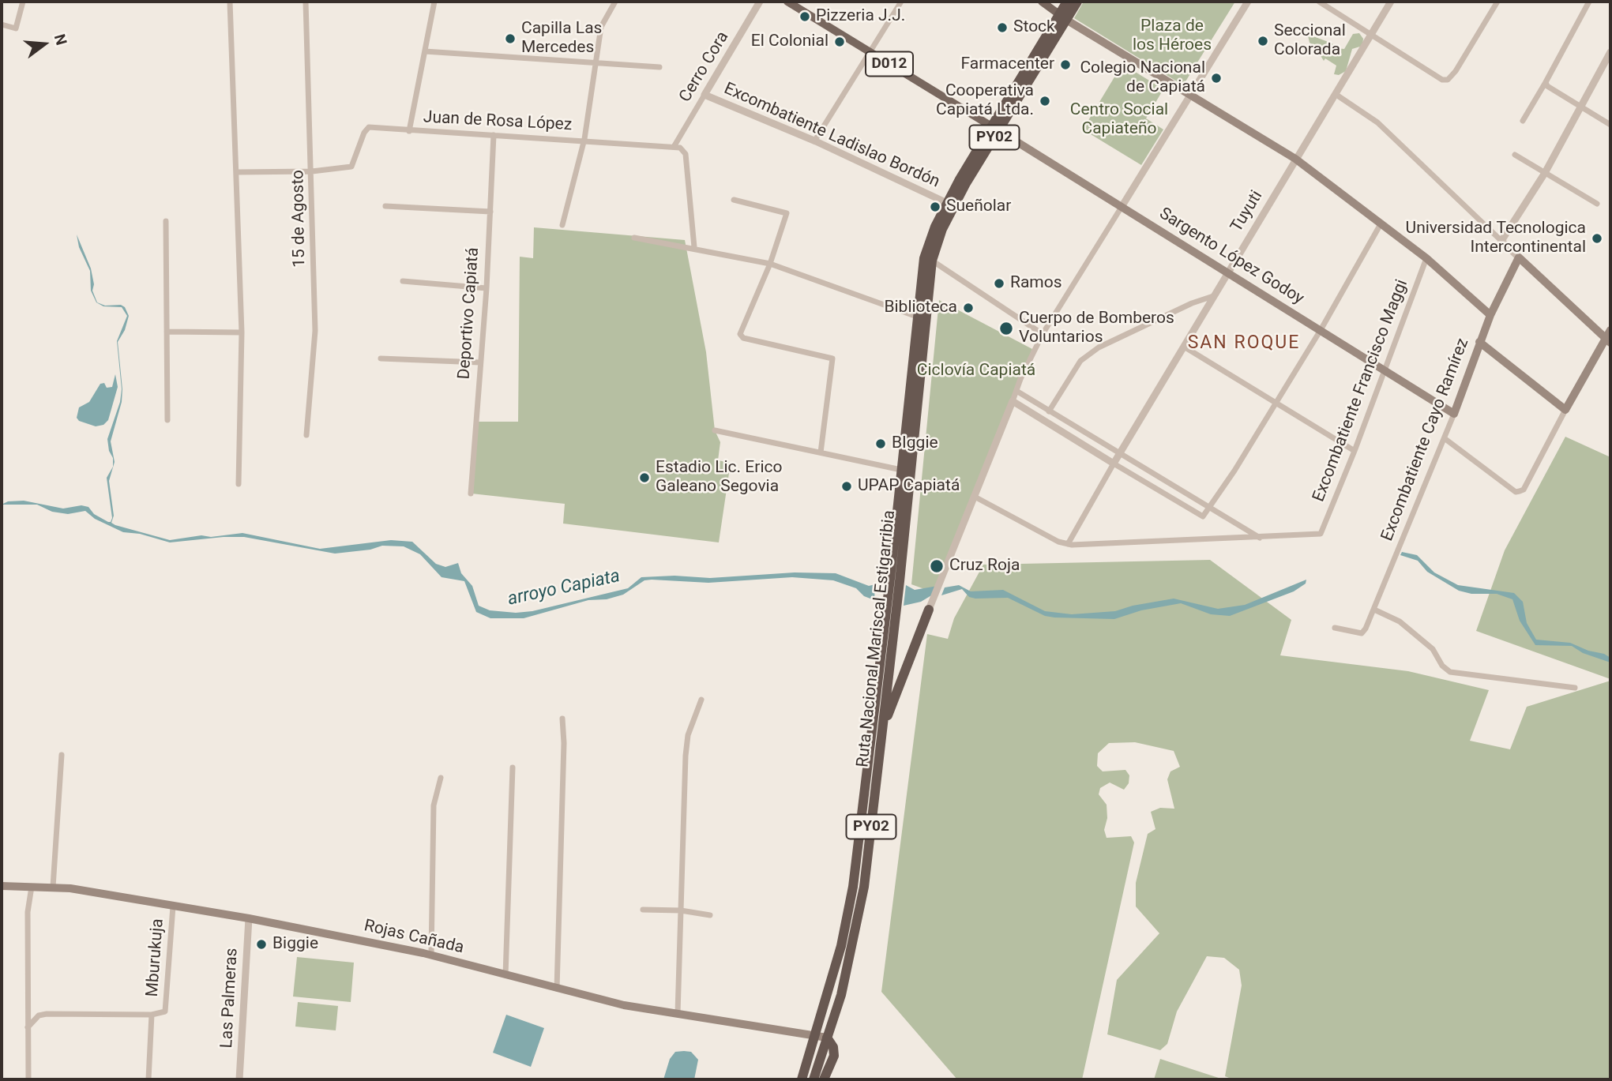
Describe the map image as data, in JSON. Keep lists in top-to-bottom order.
{
  "streets": {
    "highway": ["PY02", "Ruta Nacional Mariscal Estigarribia"],
    "main road": [
      "D012",
      "Sargento López Godoy",
      "Excombatiente Cayo Ramírez",
      "Rojas Cañada"
    ],
    "street": [
      "Cerro Cora",
      "Juan de Rosa López",
      "Excombatiente Ladislao Bordón",
      "Tuyuti",
      "15 de Agosto",
      "Deportivo Capiatá",
      "Excombatiente Francisco Maggi",
      "Mburukuja",
      "Las Palmeras"
    ]
  },
  "crossings": [
    ["D012", "Sargento López Godoy"],
    ["D012", "Ruta Nacional Mariscal Estigarribia"],
    ["Cerro Cora", "Juan de Rosa López"],
    ["Cerro Cora", "Excombatiente Ladislao Bordón"],
    ["Juan de Rosa López", "15 de Agosto"],
    ["Juan de Rosa López", "Deportivo Capiatá"],
    ["Excombatiente Ladislao Bordón", "Ruta Nacional Mariscal Estigarribia"],
    ["Tuyuti", "Sargento López Godoy"],
    ["Sargento López Godoy", "Excombatiente Francisco Maggi"],
    ["Sargento López Godoy", "Excombatiente Cayo Ramírez"],
    ["Sargento López Godoy", "Ruta Nacional Mariscal Estigarribia"],
    ["Ruta Nacional Mariscal Estigarribia", "Rojas Cañada"],
    ["Rojas Cañada", "Mburukuja"],
    ["Rojas Cañada", "Las Palmeras"]
  ],
  "districts": ["SAN ROQUE"],
  "water": ["arroyo Capiata"],
  "parks": ["Plaza de los Héroes", "Centro Social Capiateño", "Ciclovía Capiatá"],
  "places": [
    "Pizzeria J.J.",
    "Stock",
    "Capilla Las Mercedes",
    "Seccional Colorada",
    "El Colonial",
    "Farmacenter",
    "Colegio Nacional de Capiatá",
    "Cooperativa Capiatá Ltda.",
    "Sueñolar",
    "Universidad Tecnologica Intercontinental",
    "Ramos",
    "Biblioteca",
    "Cuerpo de Bomberos Voluntarios",
    "BIggie",
    "Estadio Lic. Erico Galeano Segovia",
    "UPAP Capiatá",
    "Cruz Roja",
    "Biggie"
  ],
  "north": "right"
}
